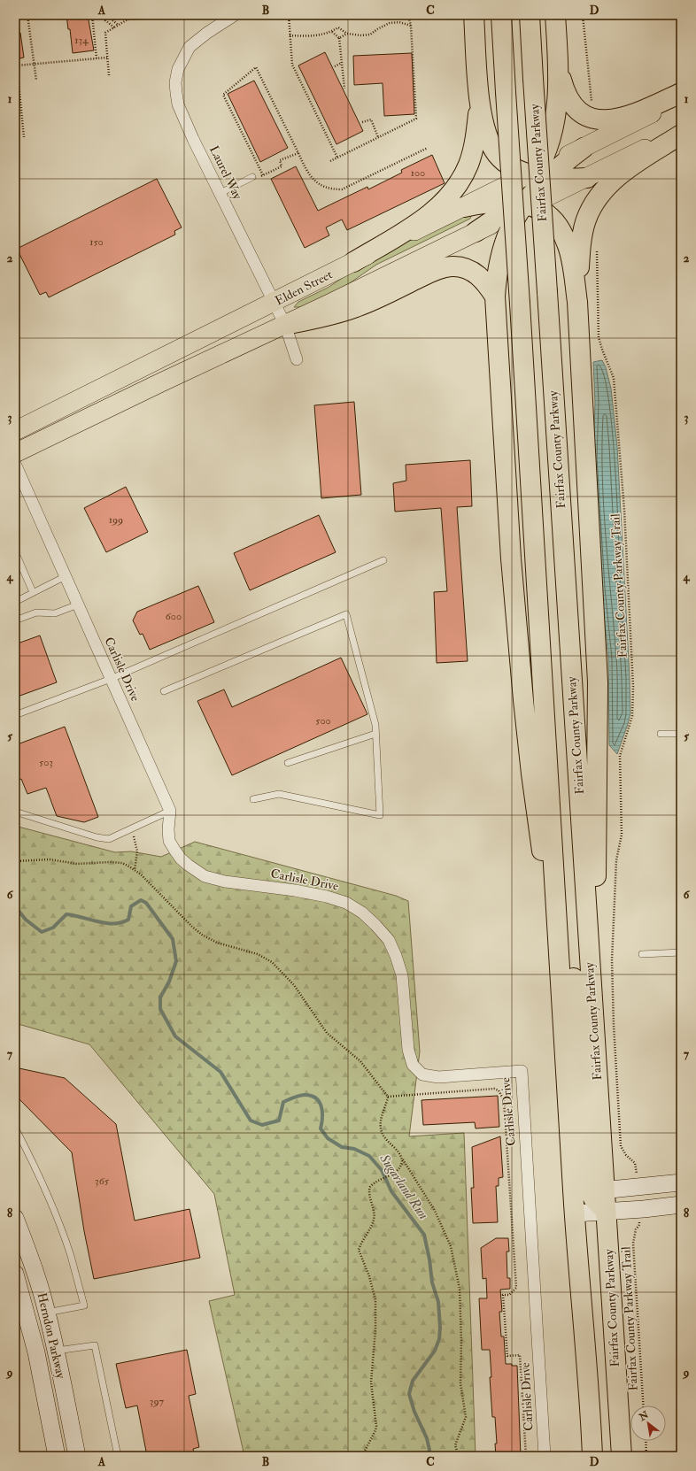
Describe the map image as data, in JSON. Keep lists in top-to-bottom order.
{
  "streets": {
    "highway": ["Fairfax County Parkway"],
    "main road": ["Elden Street", "Herndon Parkway"],
    "street": ["Laurel Way", "Carlisle Drive"],
    "path": ["Fairfax County Parkway Trail"]
  },
  "crossings": [
    ["Laurel Way", "Elden Street"]
  ],
  "water": ["Sugarland Run"],
  "house_numbers": [
    "134",
    "100",
    "150",
    "199",
    "600",
    "500",
    "503",
    "365",
    "397"
  ],
  "north": "top left",
  "grid": {
    "columns": [
      "A",
      "B",
      "C",
      "D"
    ],
    "rows": [
      "1",
      "2",
      "3",
      "4",
      "5",
      "6",
      "7",
      "8",
      "9"
    ]
  }
}
